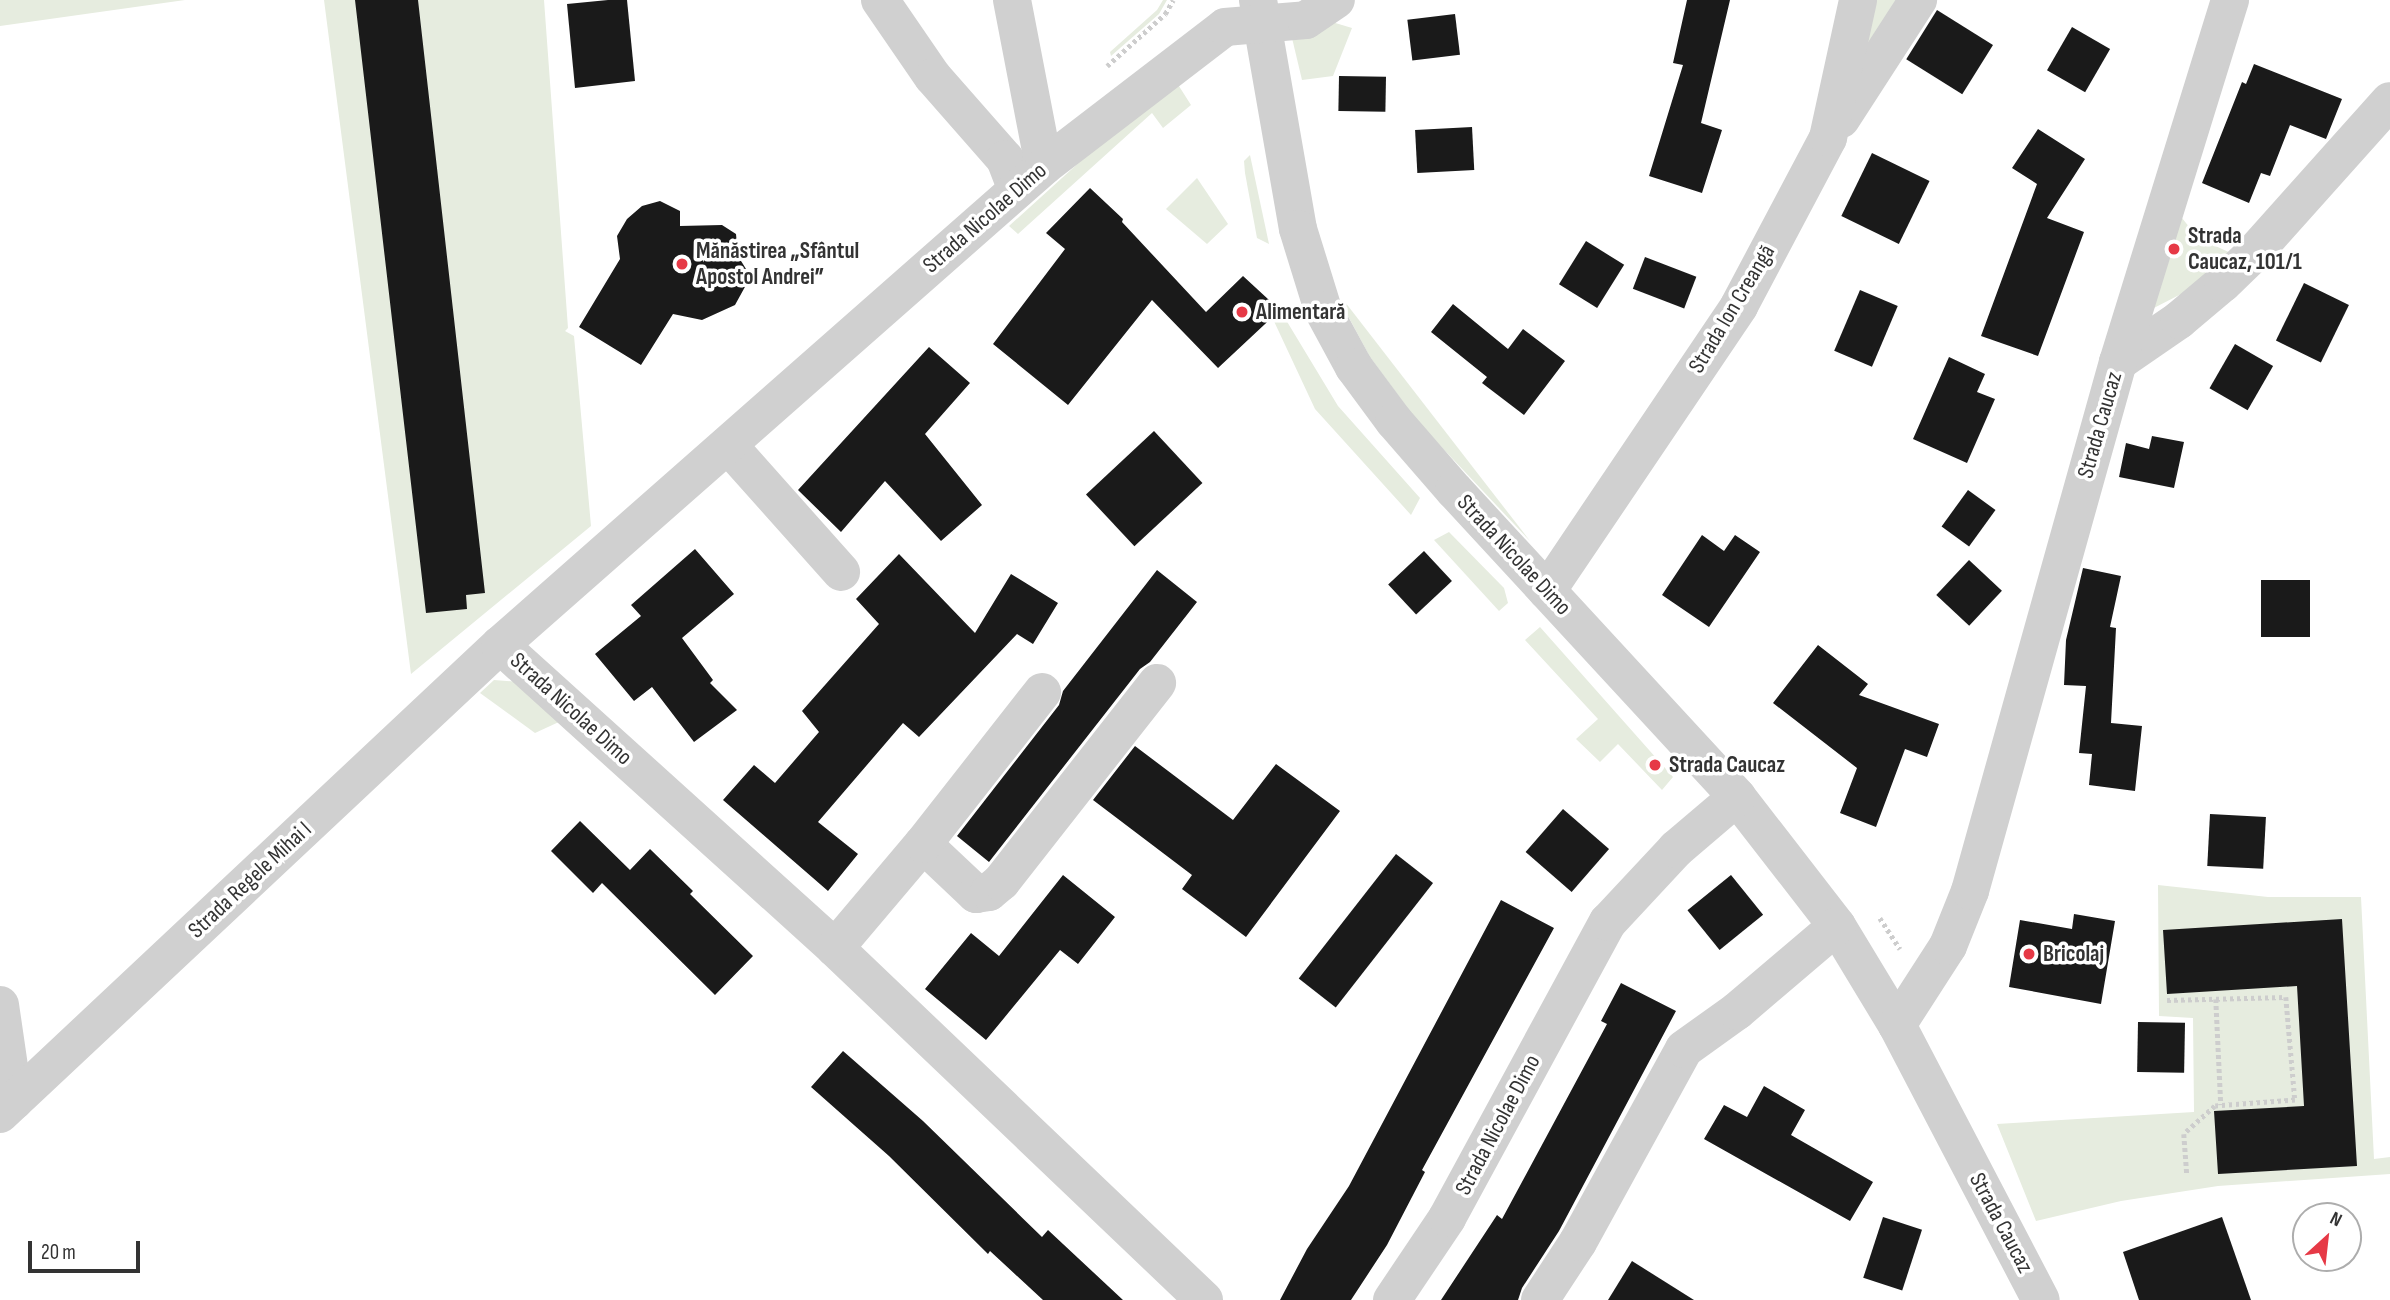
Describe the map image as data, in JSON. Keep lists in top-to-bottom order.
{
  "streets": {
    "street": [
      "Strada Nicolae Dimo",
      "Strada Ion Creangă",
      "Strada Caucaz",
      "Strada Regele Mihai I"
    ]
  },
  "crossings": [
    ["Strada Nicolae Dimo", "Strada Ion Creangă"],
    ["Strada Nicolae Dimo", "Strada Caucaz"],
    ["Strada Nicolae Dimo", "Strada Regele Mihai I"]
  ],
  "places": [
    "Strada Caucaz, 101/1",
    "Mănăstirea „Sfântul Apostol Andrei”",
    "Alimentară",
    "Strada Caucaz",
    "Bricolaj"
  ],
  "scale_bar": "20 m",
  "north": "top right"
}
